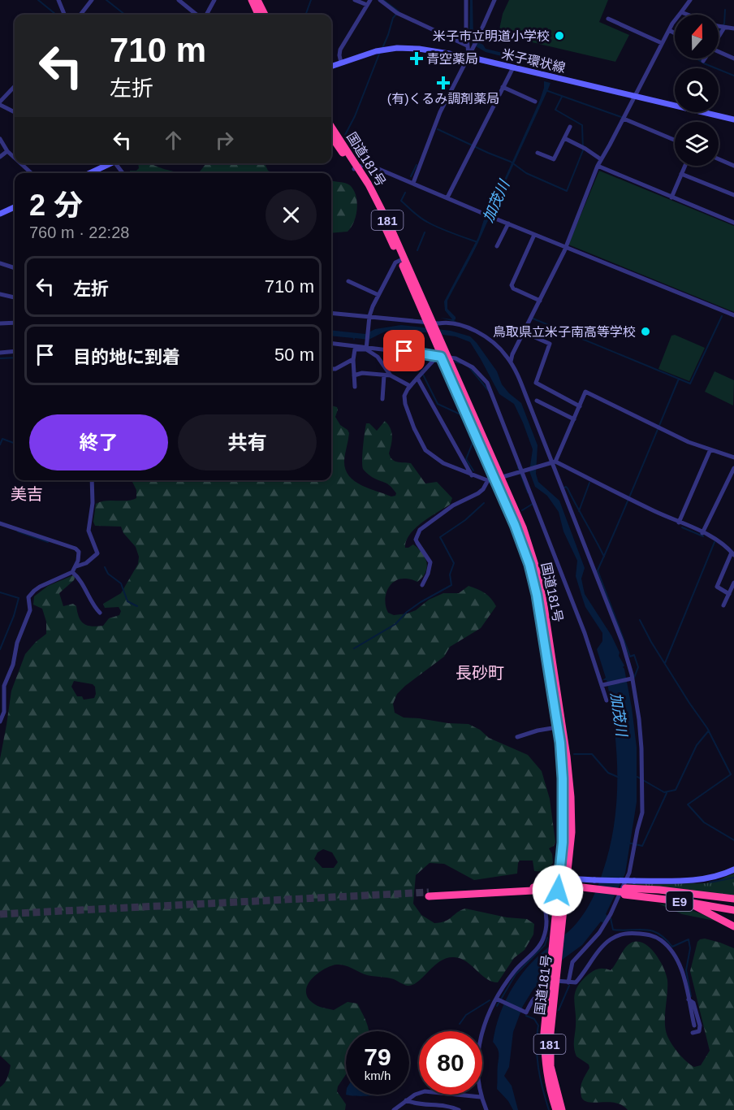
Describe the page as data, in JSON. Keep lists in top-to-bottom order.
{
  "streets": {
    "highway": ["国道181号", "181", "E9"],
    "main road": ["米子環状線"]
  },
  "districts": ["美吉", "長砂町"],
  "water": ["加茂川"],
  "places": {
    "other": ["米子市立明道小学校", "鳥取県立米子南高等学校"],
    "health": ["青空薬局", "(有)くるみ調剤薬局"]
  },
  "north": "top",
  "page": {
    "turn": ["710 m", "左折"],
    "heading": ["2 分", "760 m · 22:28"],
    "list": [
      {
        "name": "左折",
        "value": "710 m"
      },
      {
        "name": "目的地に到着",
        "value": "50 m"
      }
    ],
    "buttons": ["終了", "共有"],
    "speed": "79 km/h",
    "limit": "80"
  }
}
